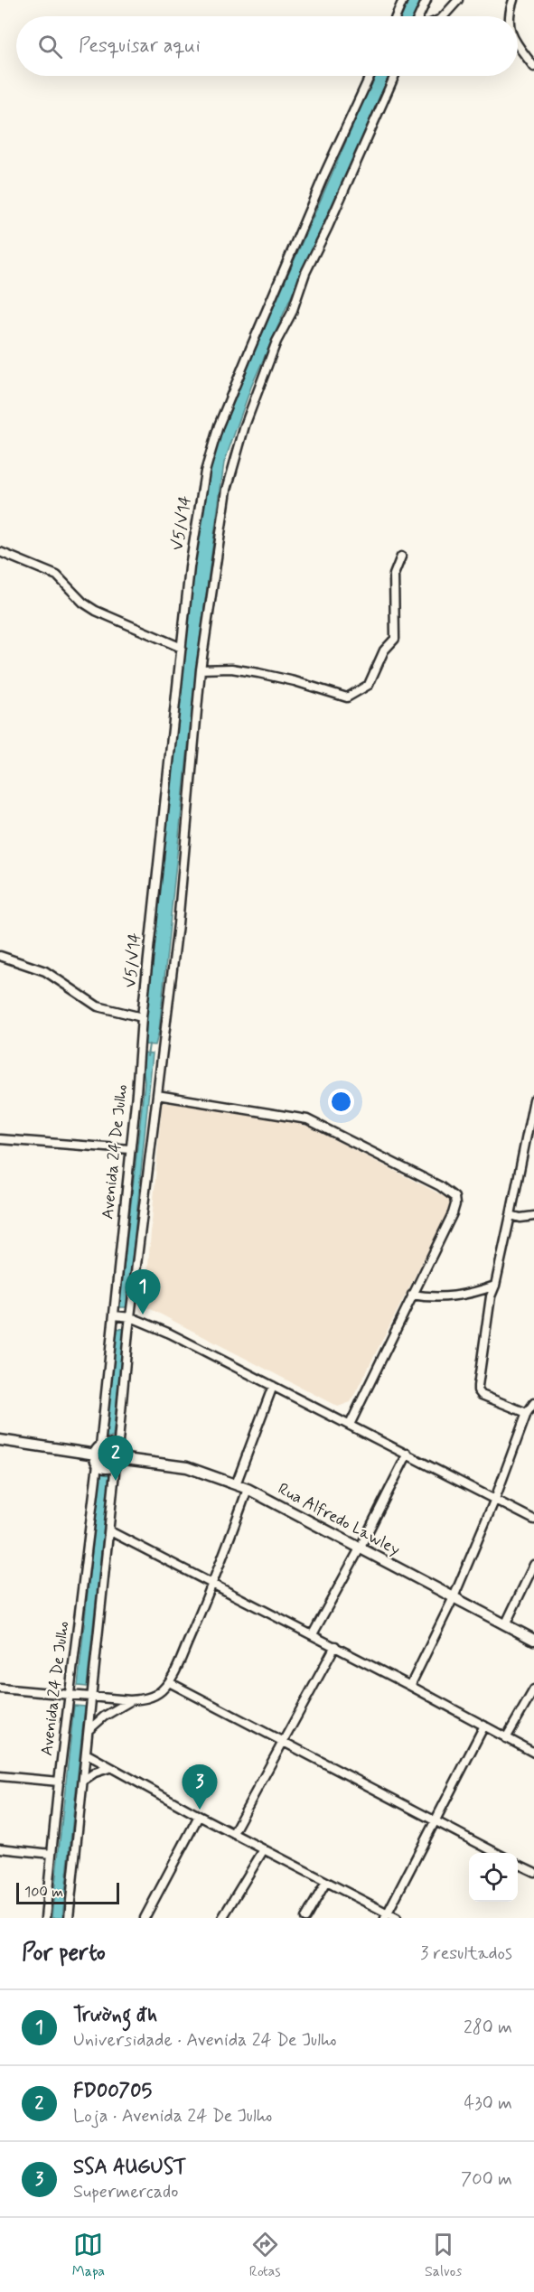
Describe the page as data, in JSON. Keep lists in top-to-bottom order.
{
  "streets": {
    "main road": ["Rua Alfredo Lawley"],
    "street": ["V5/V14", "Avenida 24 De Julho"]
  },
  "crossings": [
    ["V5/V14", "Avenida 24 De Julho"]
  ],
  "scale_bar": "100 m",
  "page": {
    "search": "Pesquisar aqui",
    "pins": ["1", "2", "3"],
    "scale": "100 m",
    "heading": ["Por perto", "3 resultados"],
    "list": [
      {
        "mark": "1",
        "name": "Trường đh",
        "note": "Universidade · Avenida 24 De Julho",
        "value": "280 m"
      },
      {
        "mark": "2",
        "name": "FD00705",
        "note": "Loja · Avenida 24 De Julho",
        "value": "430 m"
      },
      {
        "mark": "3",
        "name": "SSA AUGUST",
        "note": "Supermercado",
        "value": "700 m"
      }
    ],
    "nav": ["Mapa", "Rotas", "Salvos"]
  }
}
